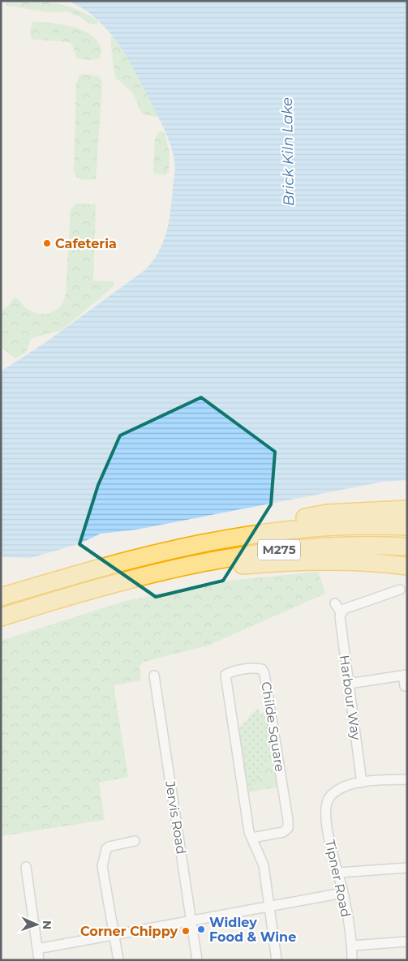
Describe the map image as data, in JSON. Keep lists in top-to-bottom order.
{
  "streets": {
    "highway": ["M275"],
    "street": [
      "Harbour Way",
      "Childe Square",
      "Jervis Road",
      "Tipner Road"
    ]
  },
  "crossings": [
    ["Harbour Way", "Tipner Road"]
  ],
  "water": ["Brick Kiln Lake"],
  "places": ["Cafeteria", "Widley Food & Wine", "Corner Chippy"],
  "north": "right"
}
